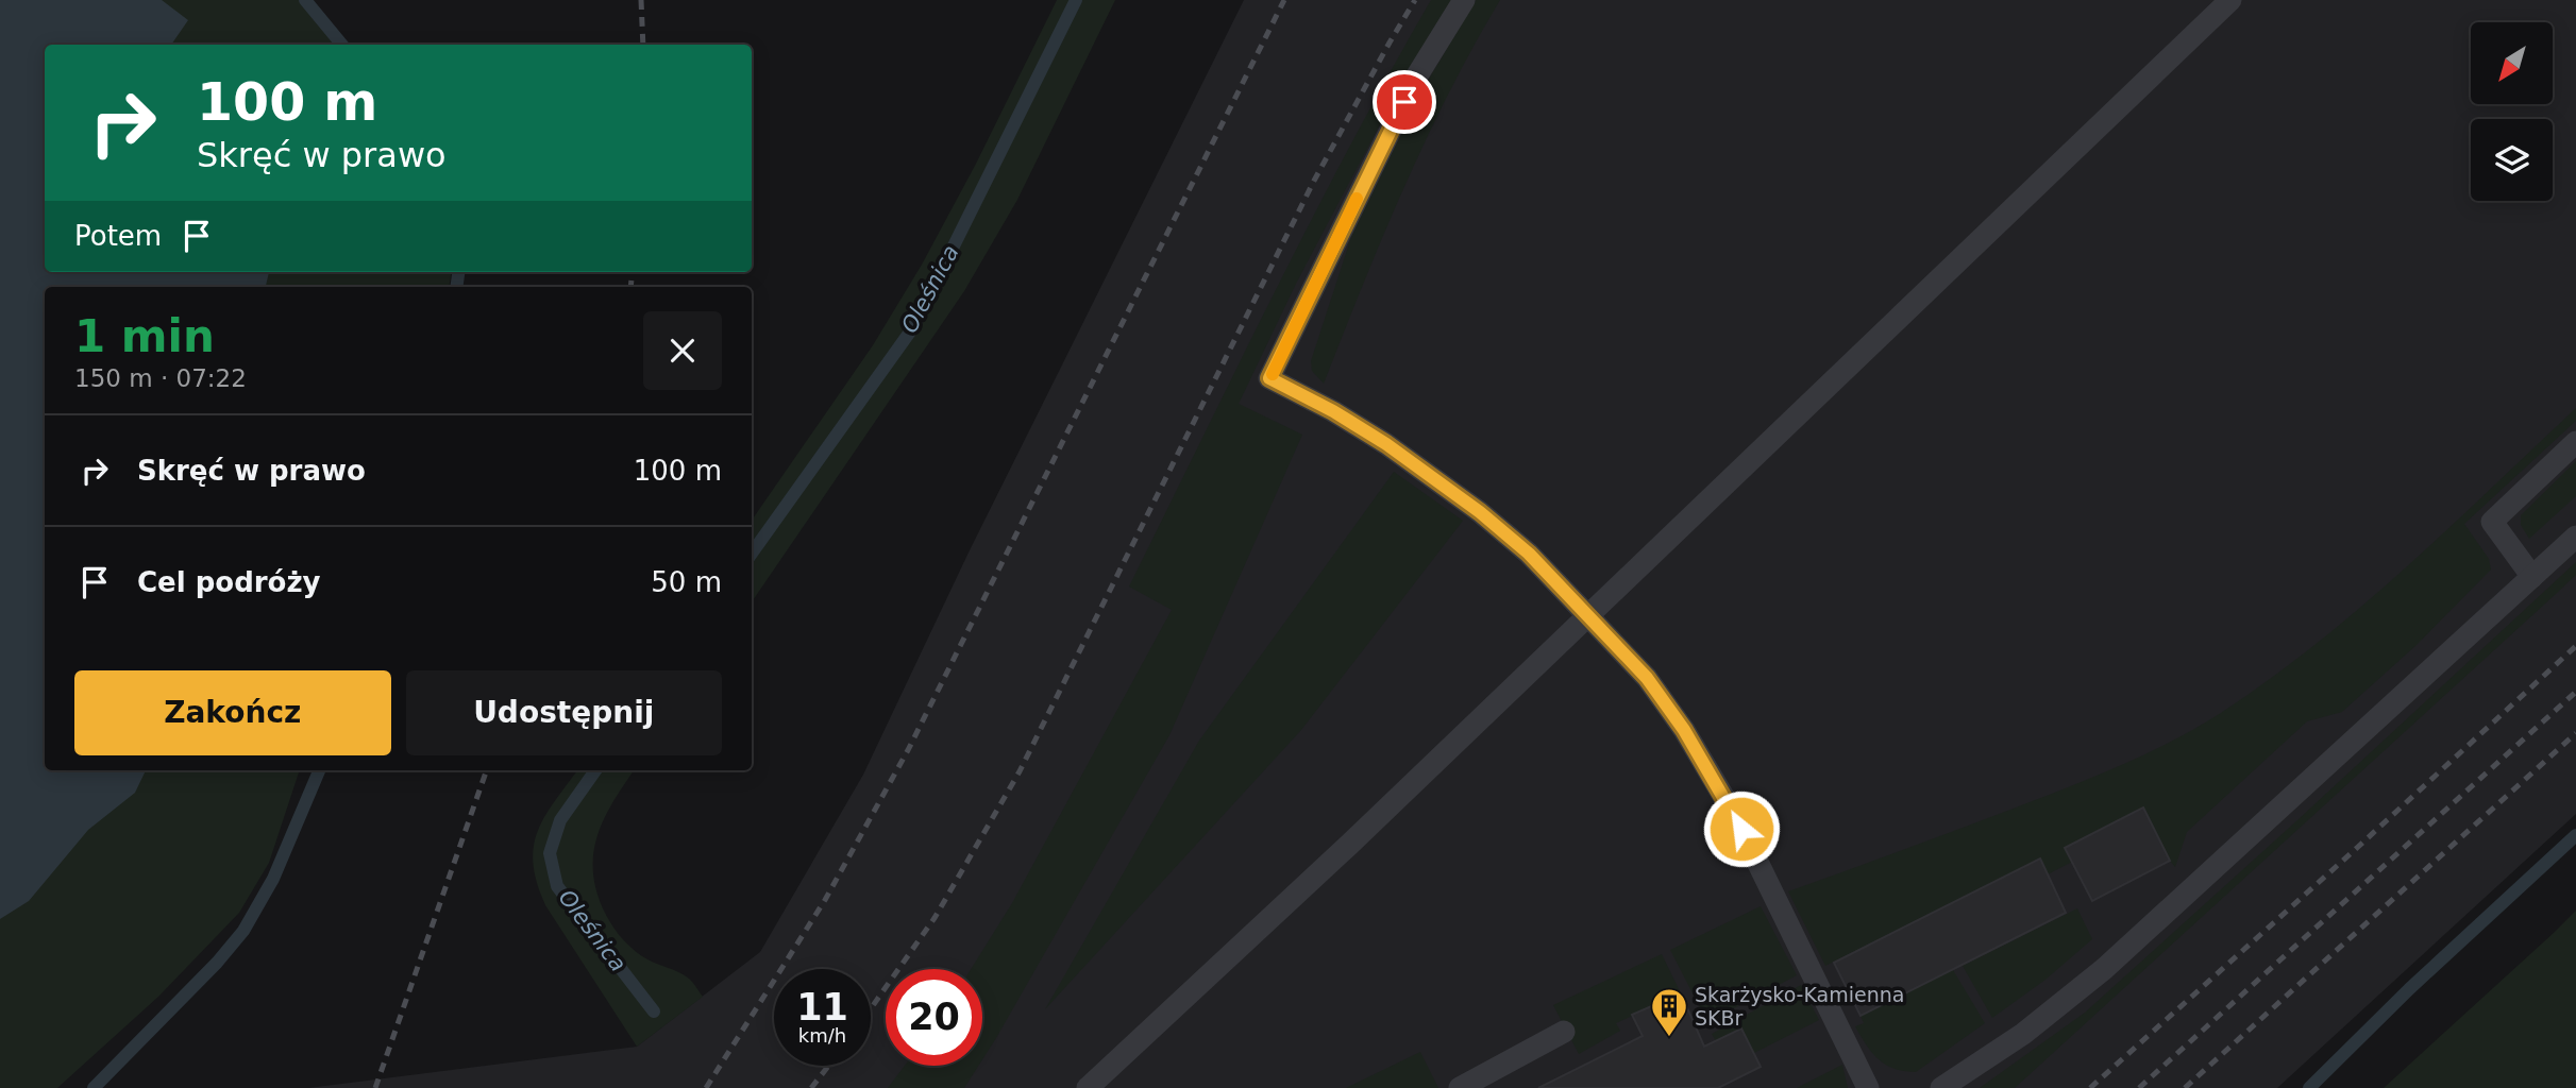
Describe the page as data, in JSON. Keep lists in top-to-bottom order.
{
  "water": ["Oleśnica"],
  "places": {
    "building": ["Skarżysko-Kamienna SKBr"]
  },
  "north": "bottom left",
  "page": {
    "turn": ["100 m", "Skręć w prawo"],
    "then": "Potem",
    "heading": ["1 min", "150 m · 07:22"],
    "list": [
      {
        "name": "Skręć w prawo",
        "value": "100 m"
      },
      {
        "name": "Cel podróży",
        "value": "50 m"
      }
    ],
    "buttons": ["Zakończ", "Udostępnij"],
    "speed": "11 km/h",
    "limit": "20"
  }
}
